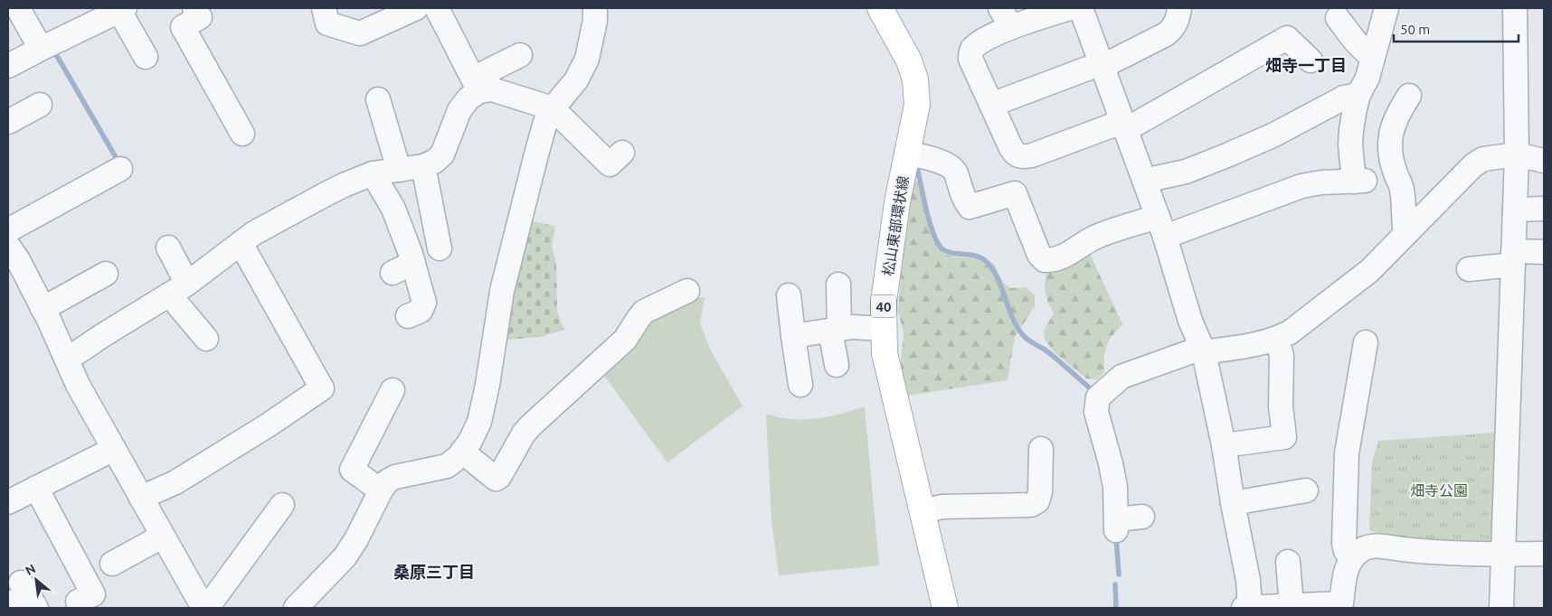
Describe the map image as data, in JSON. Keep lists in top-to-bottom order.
{
  "streets": {
    "main road": ["松山東部環状線", "40"]
  },
  "districts": ["畑寺一丁目", "桑原三丁目"],
  "parks": ["畑寺公園"],
  "scale_bar": "50 m",
  "north": "top left"
}
